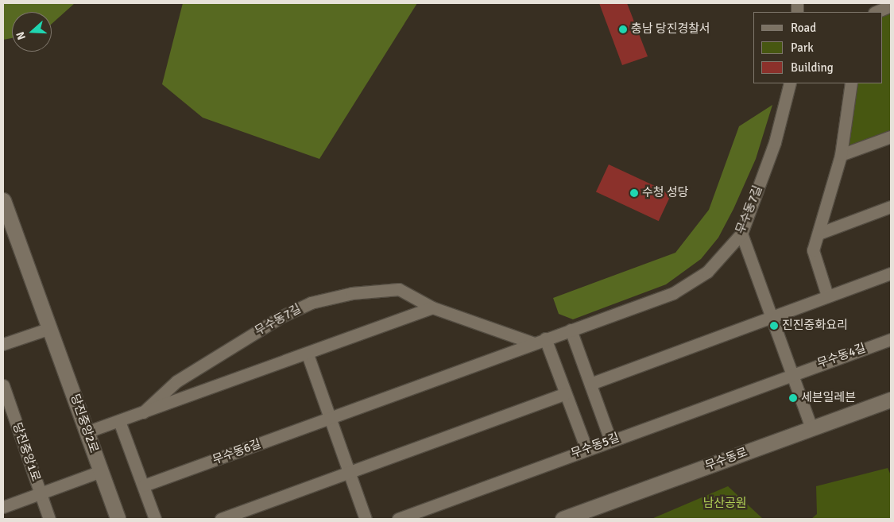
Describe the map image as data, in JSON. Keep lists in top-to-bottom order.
{
  "streets": {
    "street": [
      "무수동7길",
      "무수동4길",
      "당진중앙2로",
      "무수동5길",
      "당진중앙1로",
      "무수동6길",
      "무수동로"
    ]
  },
  "crossings": [
    ["무수동7길", "당진중앙2로"],
    ["무수동7길", "무수동6길"],
    ["무수동4길", "무수동5길"]
  ],
  "parks": ["남산공원"],
  "places": [
    "충남 당진경찰서",
    "수청 성당",
    "진진중화요리",
    "세븐일레븐"
  ],
  "legend": ["Road", "Park", "Building"],
  "north": "left"
}
